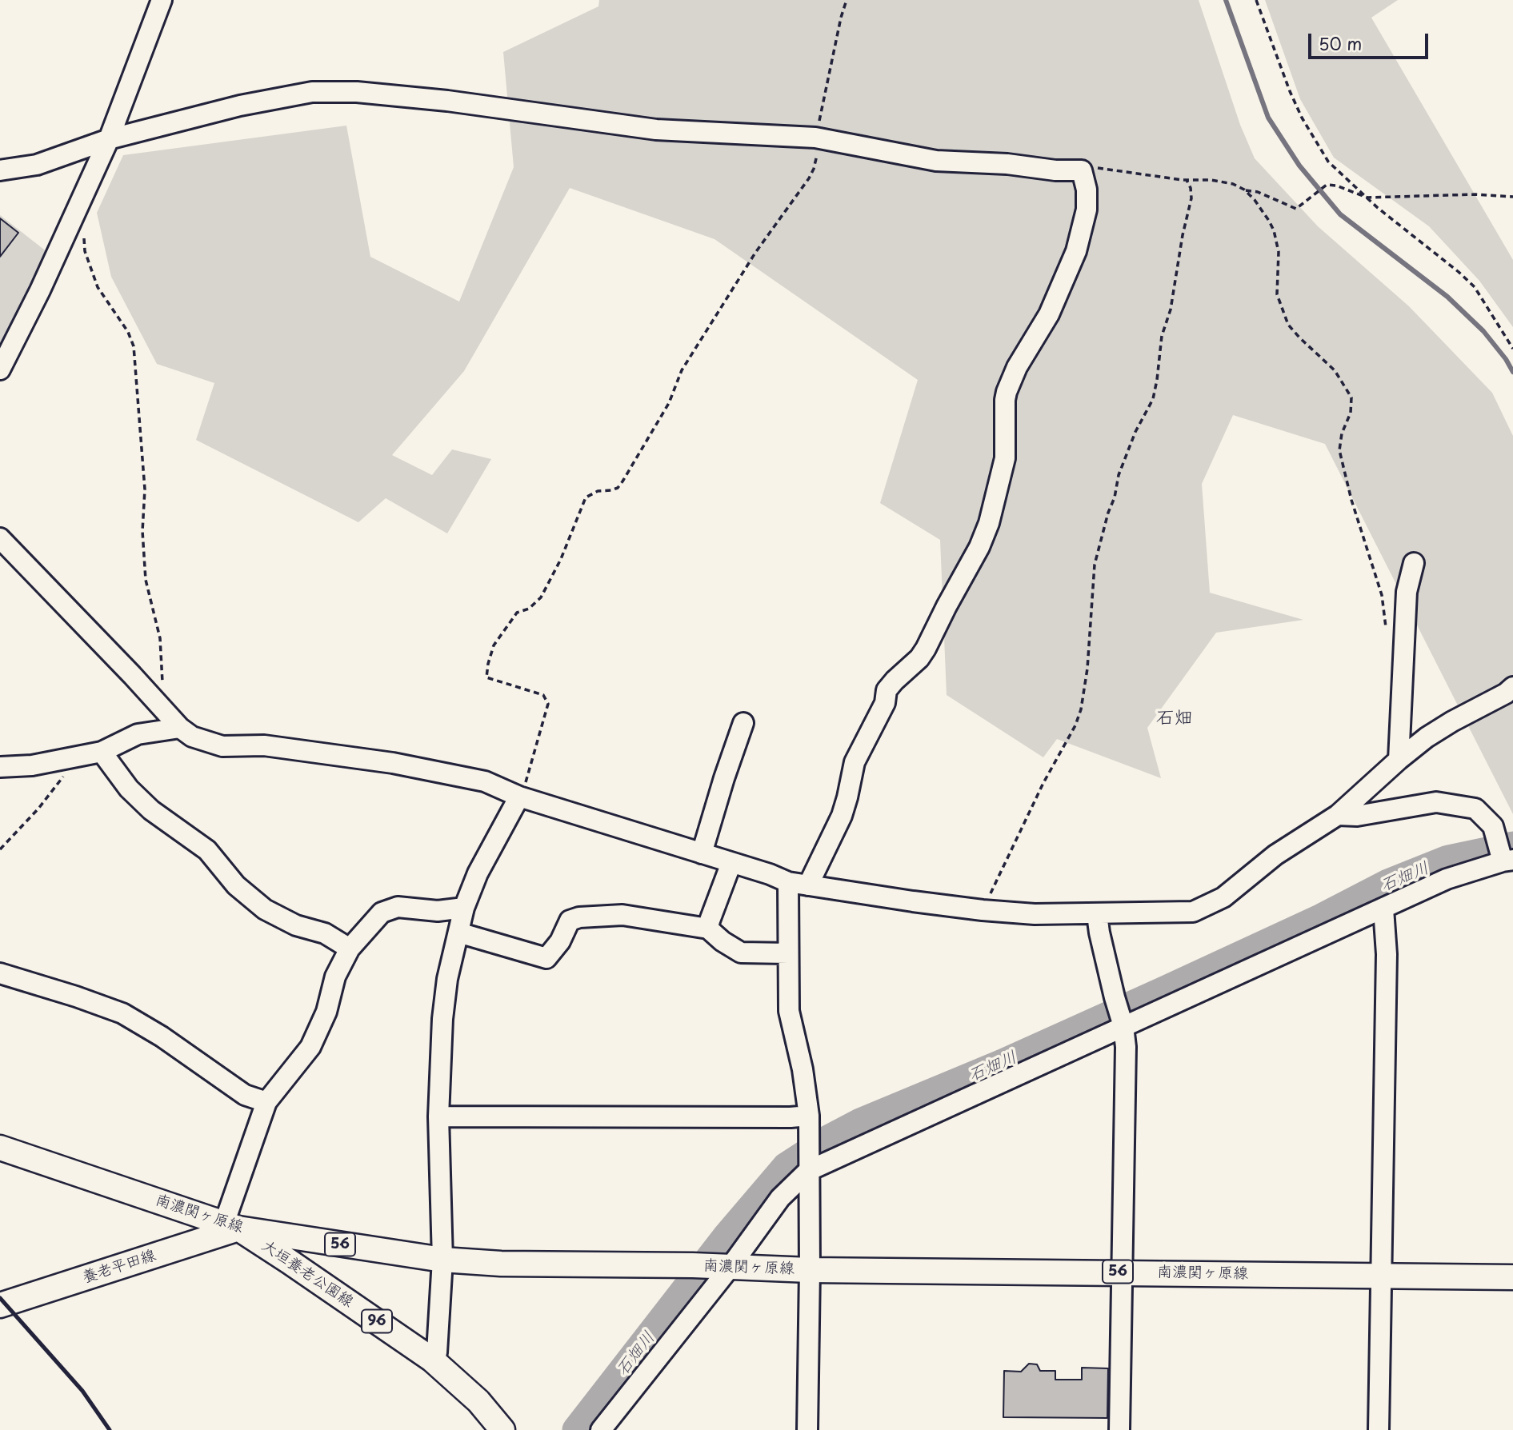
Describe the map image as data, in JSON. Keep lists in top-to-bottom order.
{
  "streets": {
    "main road": [
      "南濃関ヶ原線",
      "56",
      "養老平田線",
      "大垣養老公園線",
      "96"
    ]
  },
  "crossings": [
    ["南濃関ヶ原線", "養老平田線"],
    ["南濃関ヶ原線", "大垣養老公園線"],
    ["養老平田線", "大垣養老公園線"]
  ],
  "districts": ["石畑"],
  "water": ["石畑川"],
  "scale_bar": "50 m"
}
